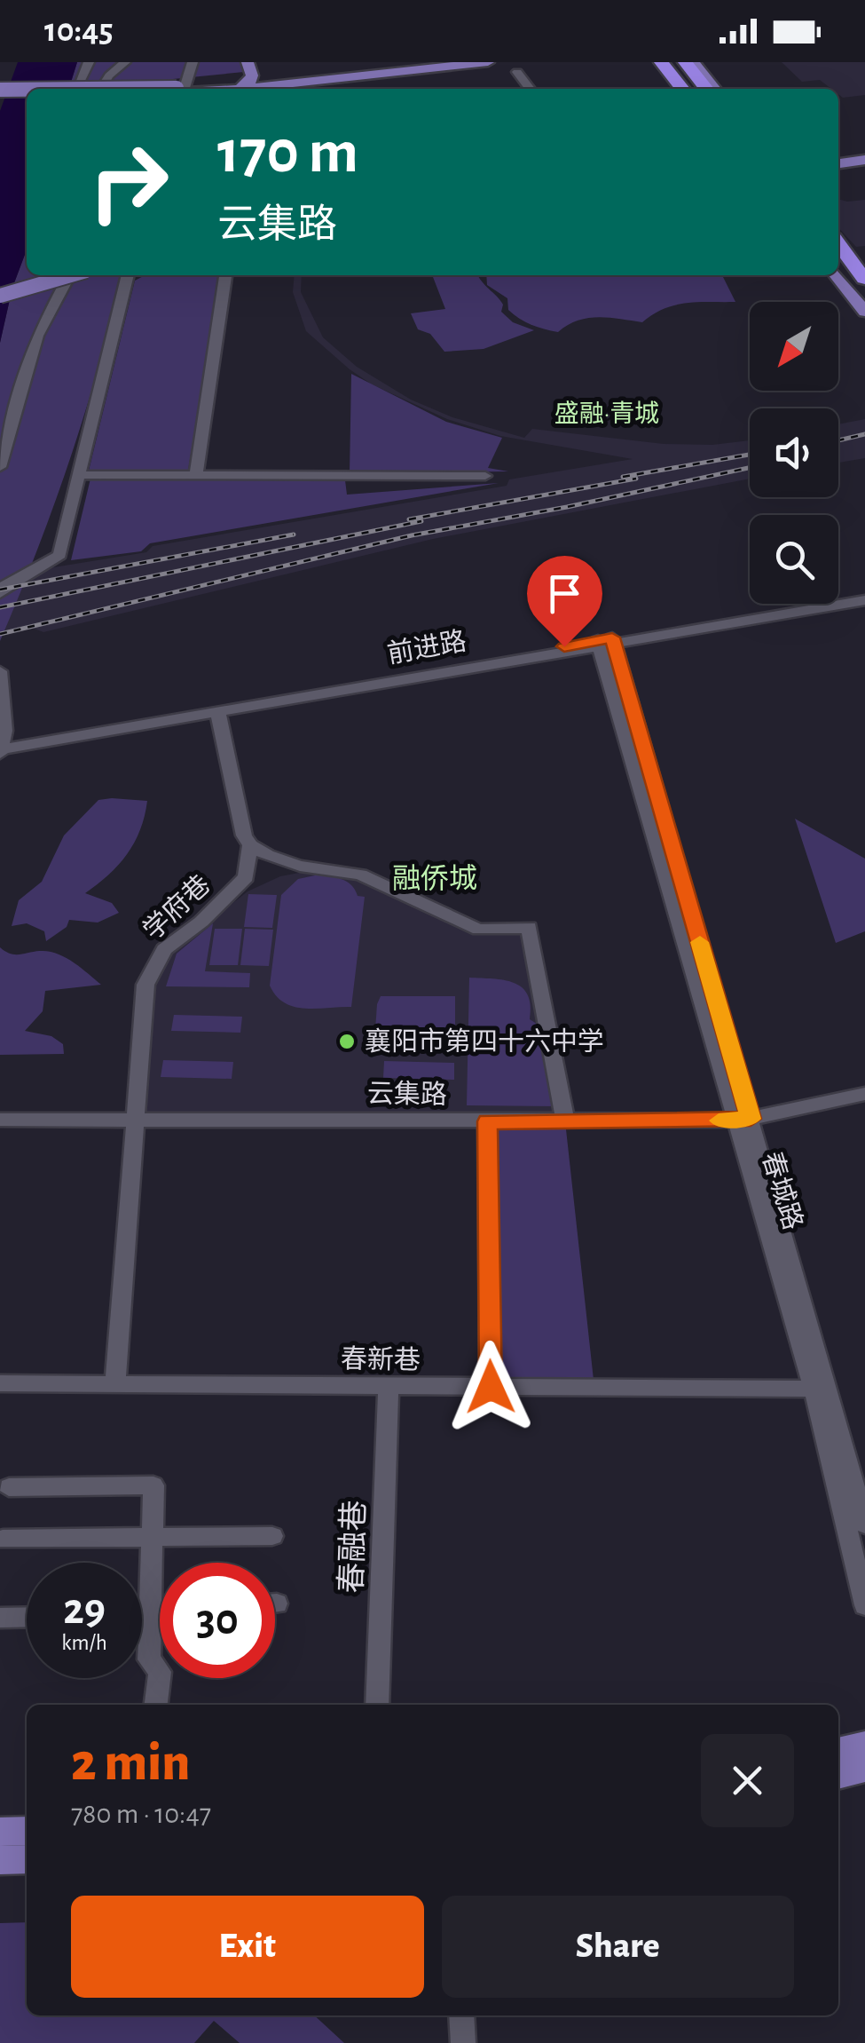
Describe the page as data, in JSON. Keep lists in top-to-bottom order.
{
  "streets": {
    "street": [
      "前进路",
      "学府巷",
      "云集路",
      "春城路",
      "春新巷",
      "春融巷"
    ]
  },
  "crossings": [
    ["前进路", "春城路"],
    ["学府巷", "云集路"],
    ["学府巷", "春新巷"],
    ["云集路", "春城路"],
    ["春城路", "春新巷"],
    ["春新巷", "春融巷"]
  ],
  "districts": ["盛融·青城", "融侨城"],
  "places": ["襄阳市第四十六中学"],
  "north": "bottom left",
  "page": {
    "status": "10:45",
    "turn": ["170 m", "云集路"],
    "speed": "29 km/h",
    "limit": "30",
    "heading": ["2 min", "780 m · 10:47"],
    "buttons": ["Exit", "Share"]
  }
}
